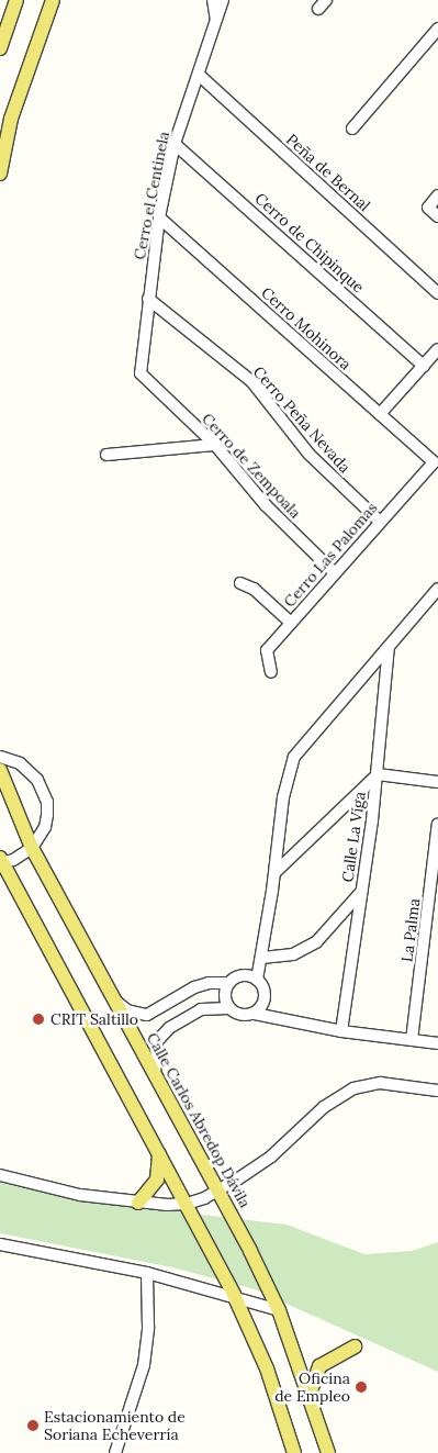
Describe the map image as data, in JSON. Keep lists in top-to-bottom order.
{
  "streets": {
    "main road": ["Calle Carlos Abredop Dávila"],
    "street": [
      "Peña de Bernal",
      "Cerro el Centinela",
      "Cerro de Chipinque",
      "Cerro Mohinora",
      "Cerro Peña Nevada",
      "Cerro de Zempoala",
      "Cerro Las Palomas",
      "Calle La Viga",
      "La Palma"
    ]
  },
  "crossings": [
    ["Peña de Bernal", "Cerro el Centinela"],
    ["Cerro el Centinela", "Cerro de Chipinque"],
    ["Cerro el Centinela", "Cerro Mohinora"],
    ["Cerro el Centinela", "Cerro Peña Nevada"],
    ["Cerro el Centinela", "Cerro de Zempoala"],
    ["Cerro Mohinora", "Cerro Las Palomas"],
    ["Cerro Peña Nevada", "Cerro Las Palomas"],
    ["Cerro de Zempoala", "Cerro Las Palomas"]
  ],
  "places": ["CRIT Saltillo", "Oficina de Empleo", "Estacionamiento de Soriana Echeverría"]
}
